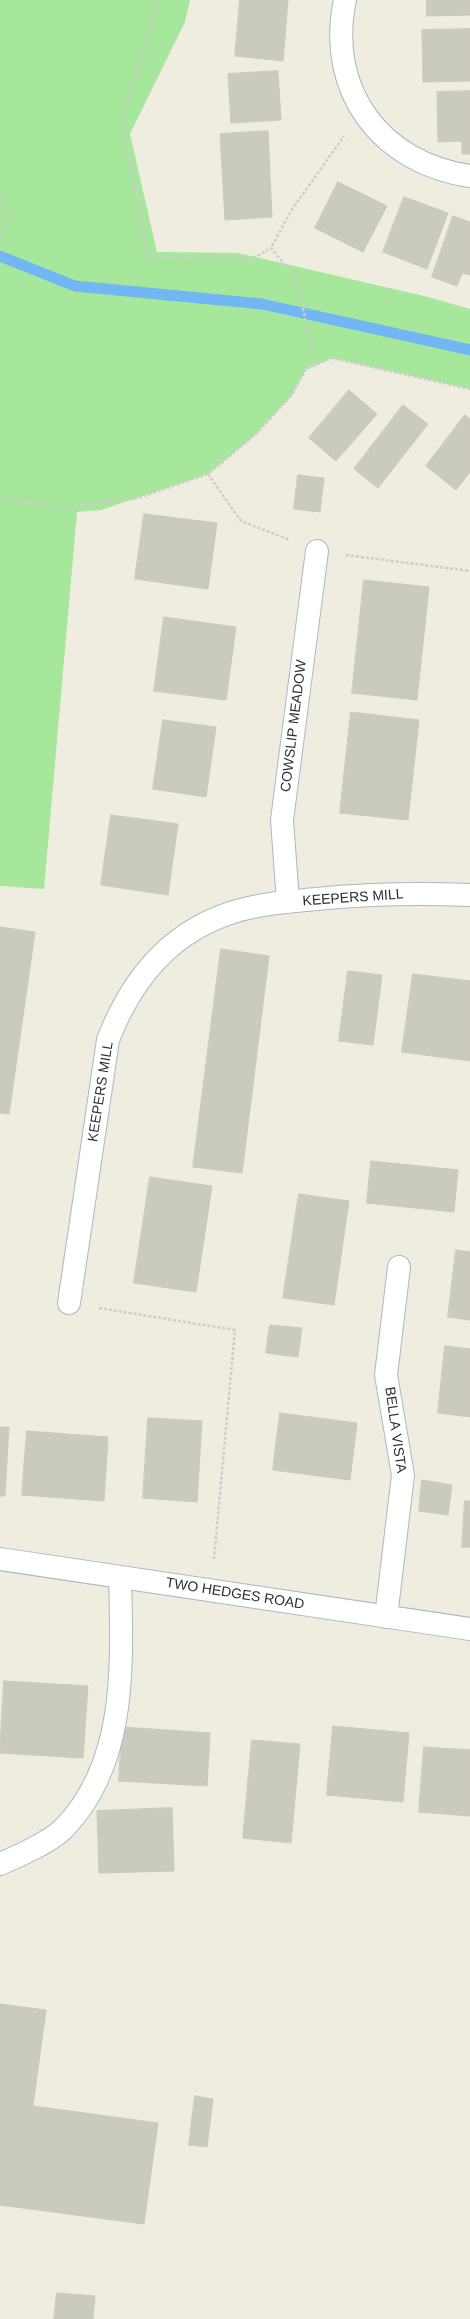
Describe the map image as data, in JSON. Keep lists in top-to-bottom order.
{
  "streets": {
    "street": [
      "COWSLIP MEADOW",
      "KEEPERS MILL",
      "BELLA VISTA",
      "TWO HEDGES ROAD"
    ]
  },
  "crossings": [
    ["COWSLIP MEADOW", "KEEPERS MILL"],
    ["BELLA VISTA", "TWO HEDGES ROAD"]
  ]
}
